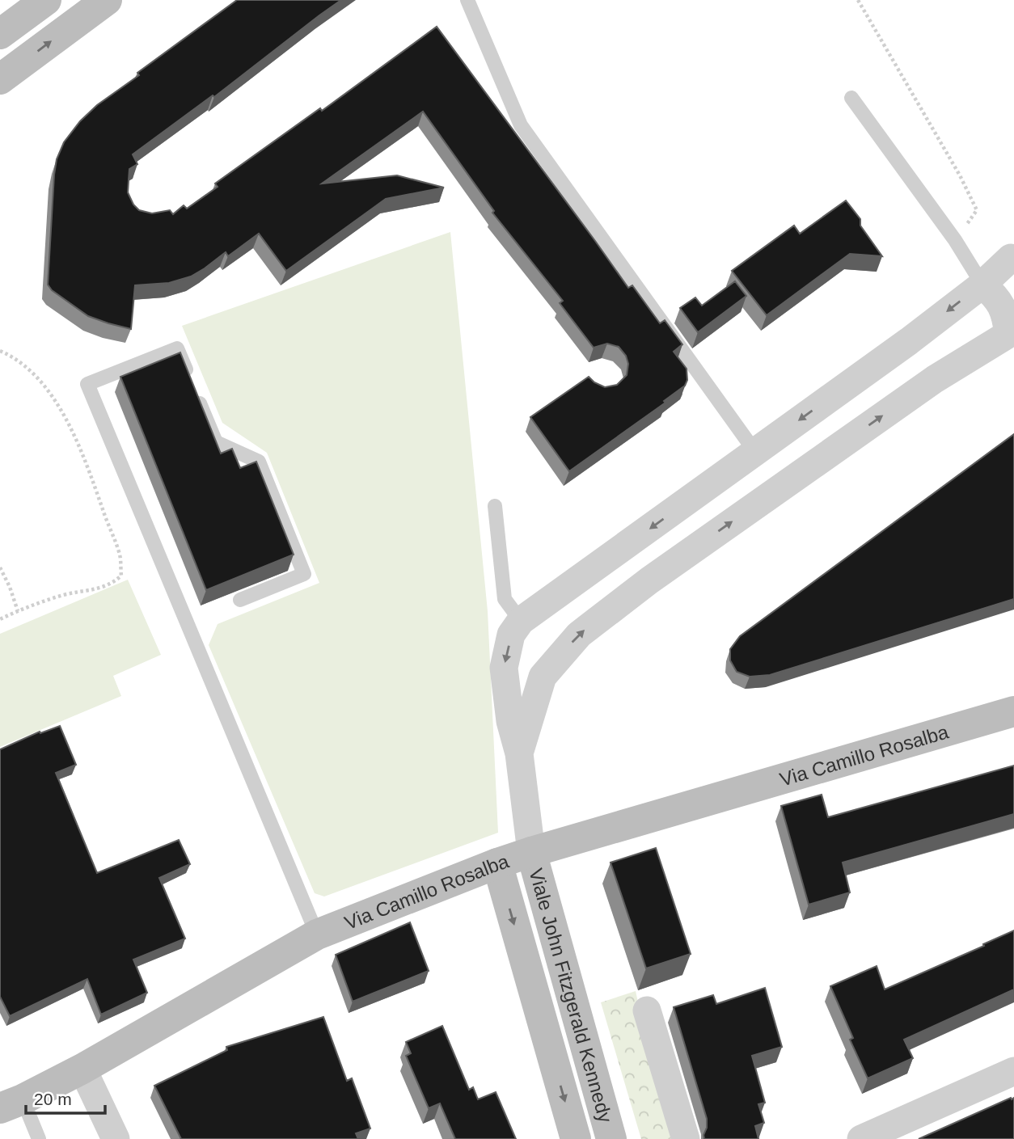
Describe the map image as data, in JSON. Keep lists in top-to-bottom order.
{
  "streets": {
    "street": ["Via Camillo Rosalba", "Viale John Fitzgerald Kennedy"]
  },
  "crossings": [
    ["Via Camillo Rosalba", "Viale John Fitzgerald Kennedy"]
  ],
  "scale_bar": "20 m"
}
